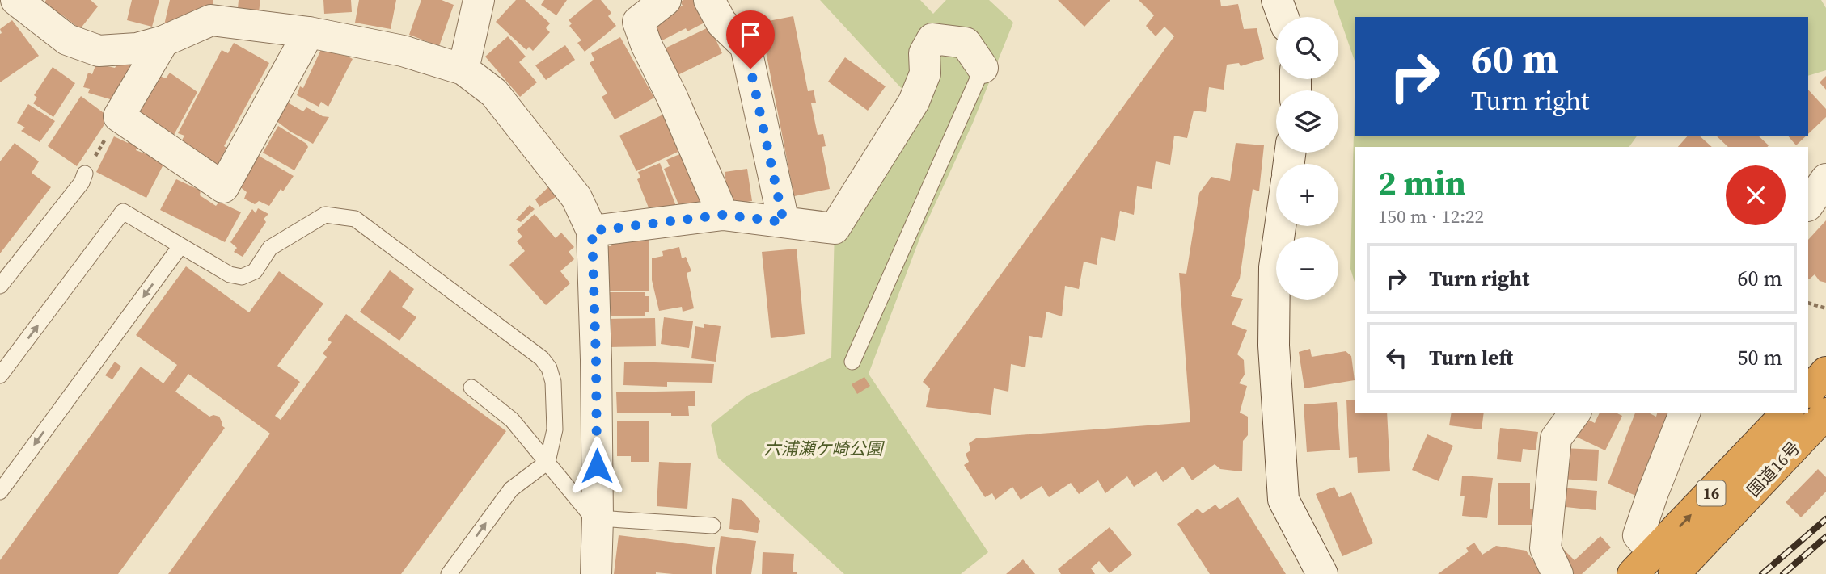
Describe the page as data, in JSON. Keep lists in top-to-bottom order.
{
  "streets": {
    "highway": ["国道16号", "16"]
  },
  "parks": ["六浦瀬ケ崎公園"],
  "page": {
    "map_buttons": ["+", "−"],
    "turn": ["60 m", "Turn right"],
    "heading": ["2 min", "150 m · 12:22"],
    "list": [
      {
        "name": "Turn right",
        "value": "60 m"
      },
      {
        "name": "Turn left",
        "value": "50 m"
      }
    ]
  }
}
